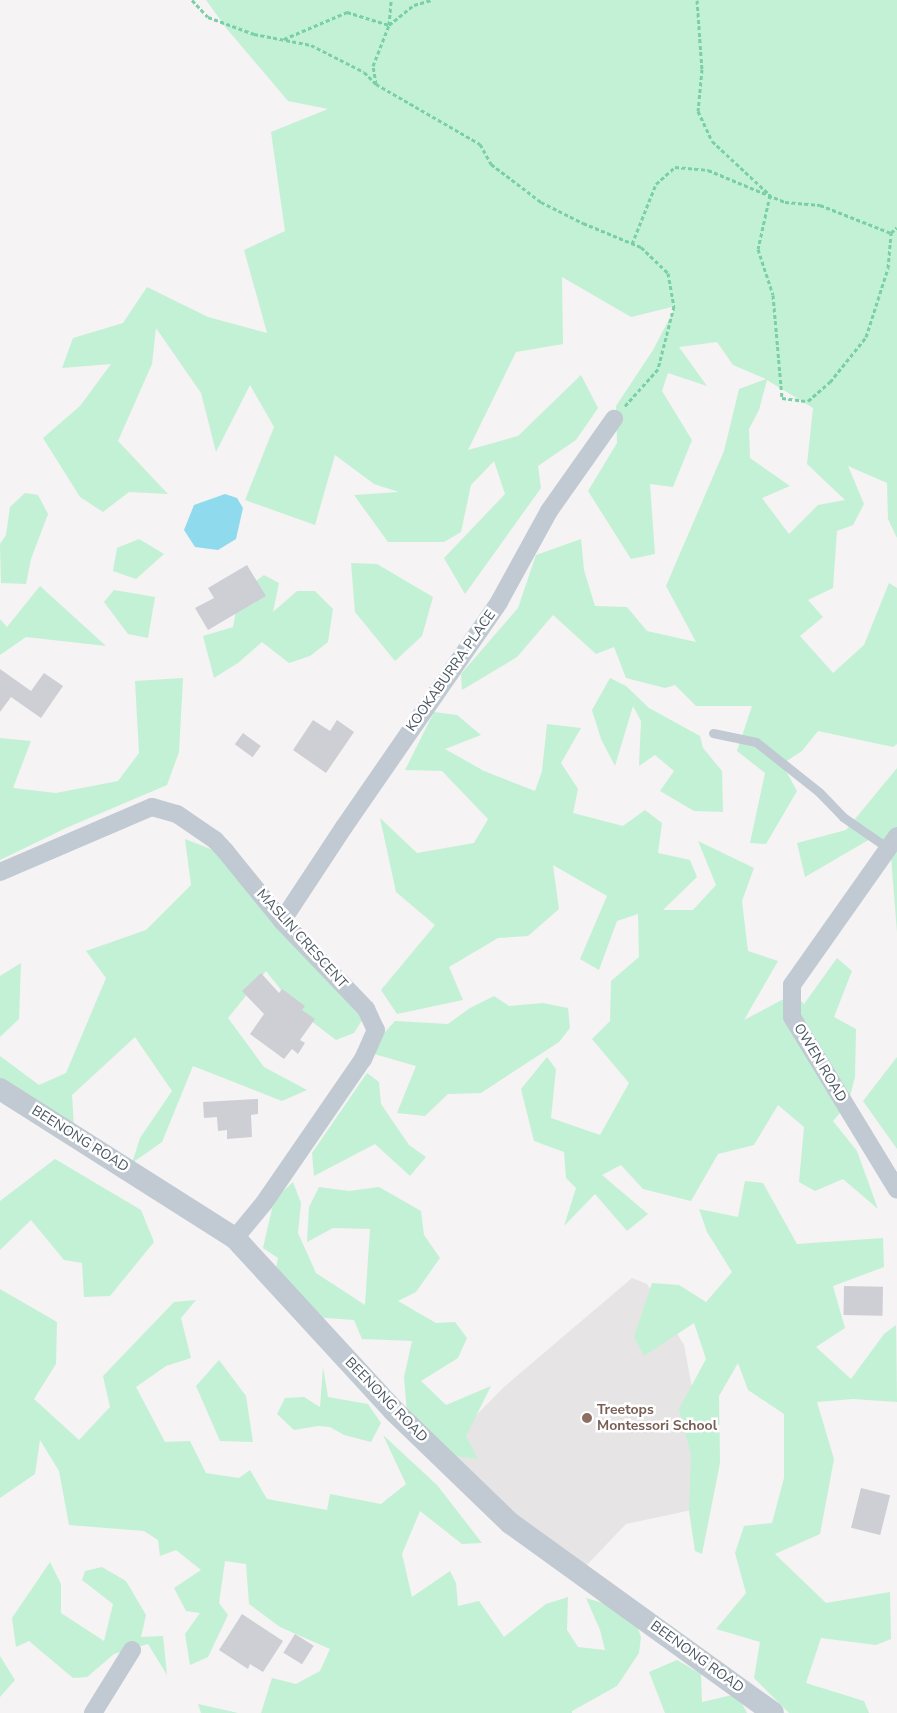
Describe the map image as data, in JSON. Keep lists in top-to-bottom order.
{
  "streets": {
    "street": [
      "KOOKABURRA PLACE",
      "MASLIN CRESCENT",
      "OWEN ROAD",
      "BEENONG ROAD"
    ]
  },
  "crossings": [
    ["KOOKABURRA PLACE", "MASLIN CRESCENT"],
    ["MASLIN CRESCENT", "BEENONG ROAD"]
  ],
  "places": ["Treetops Montessori School"]
}
